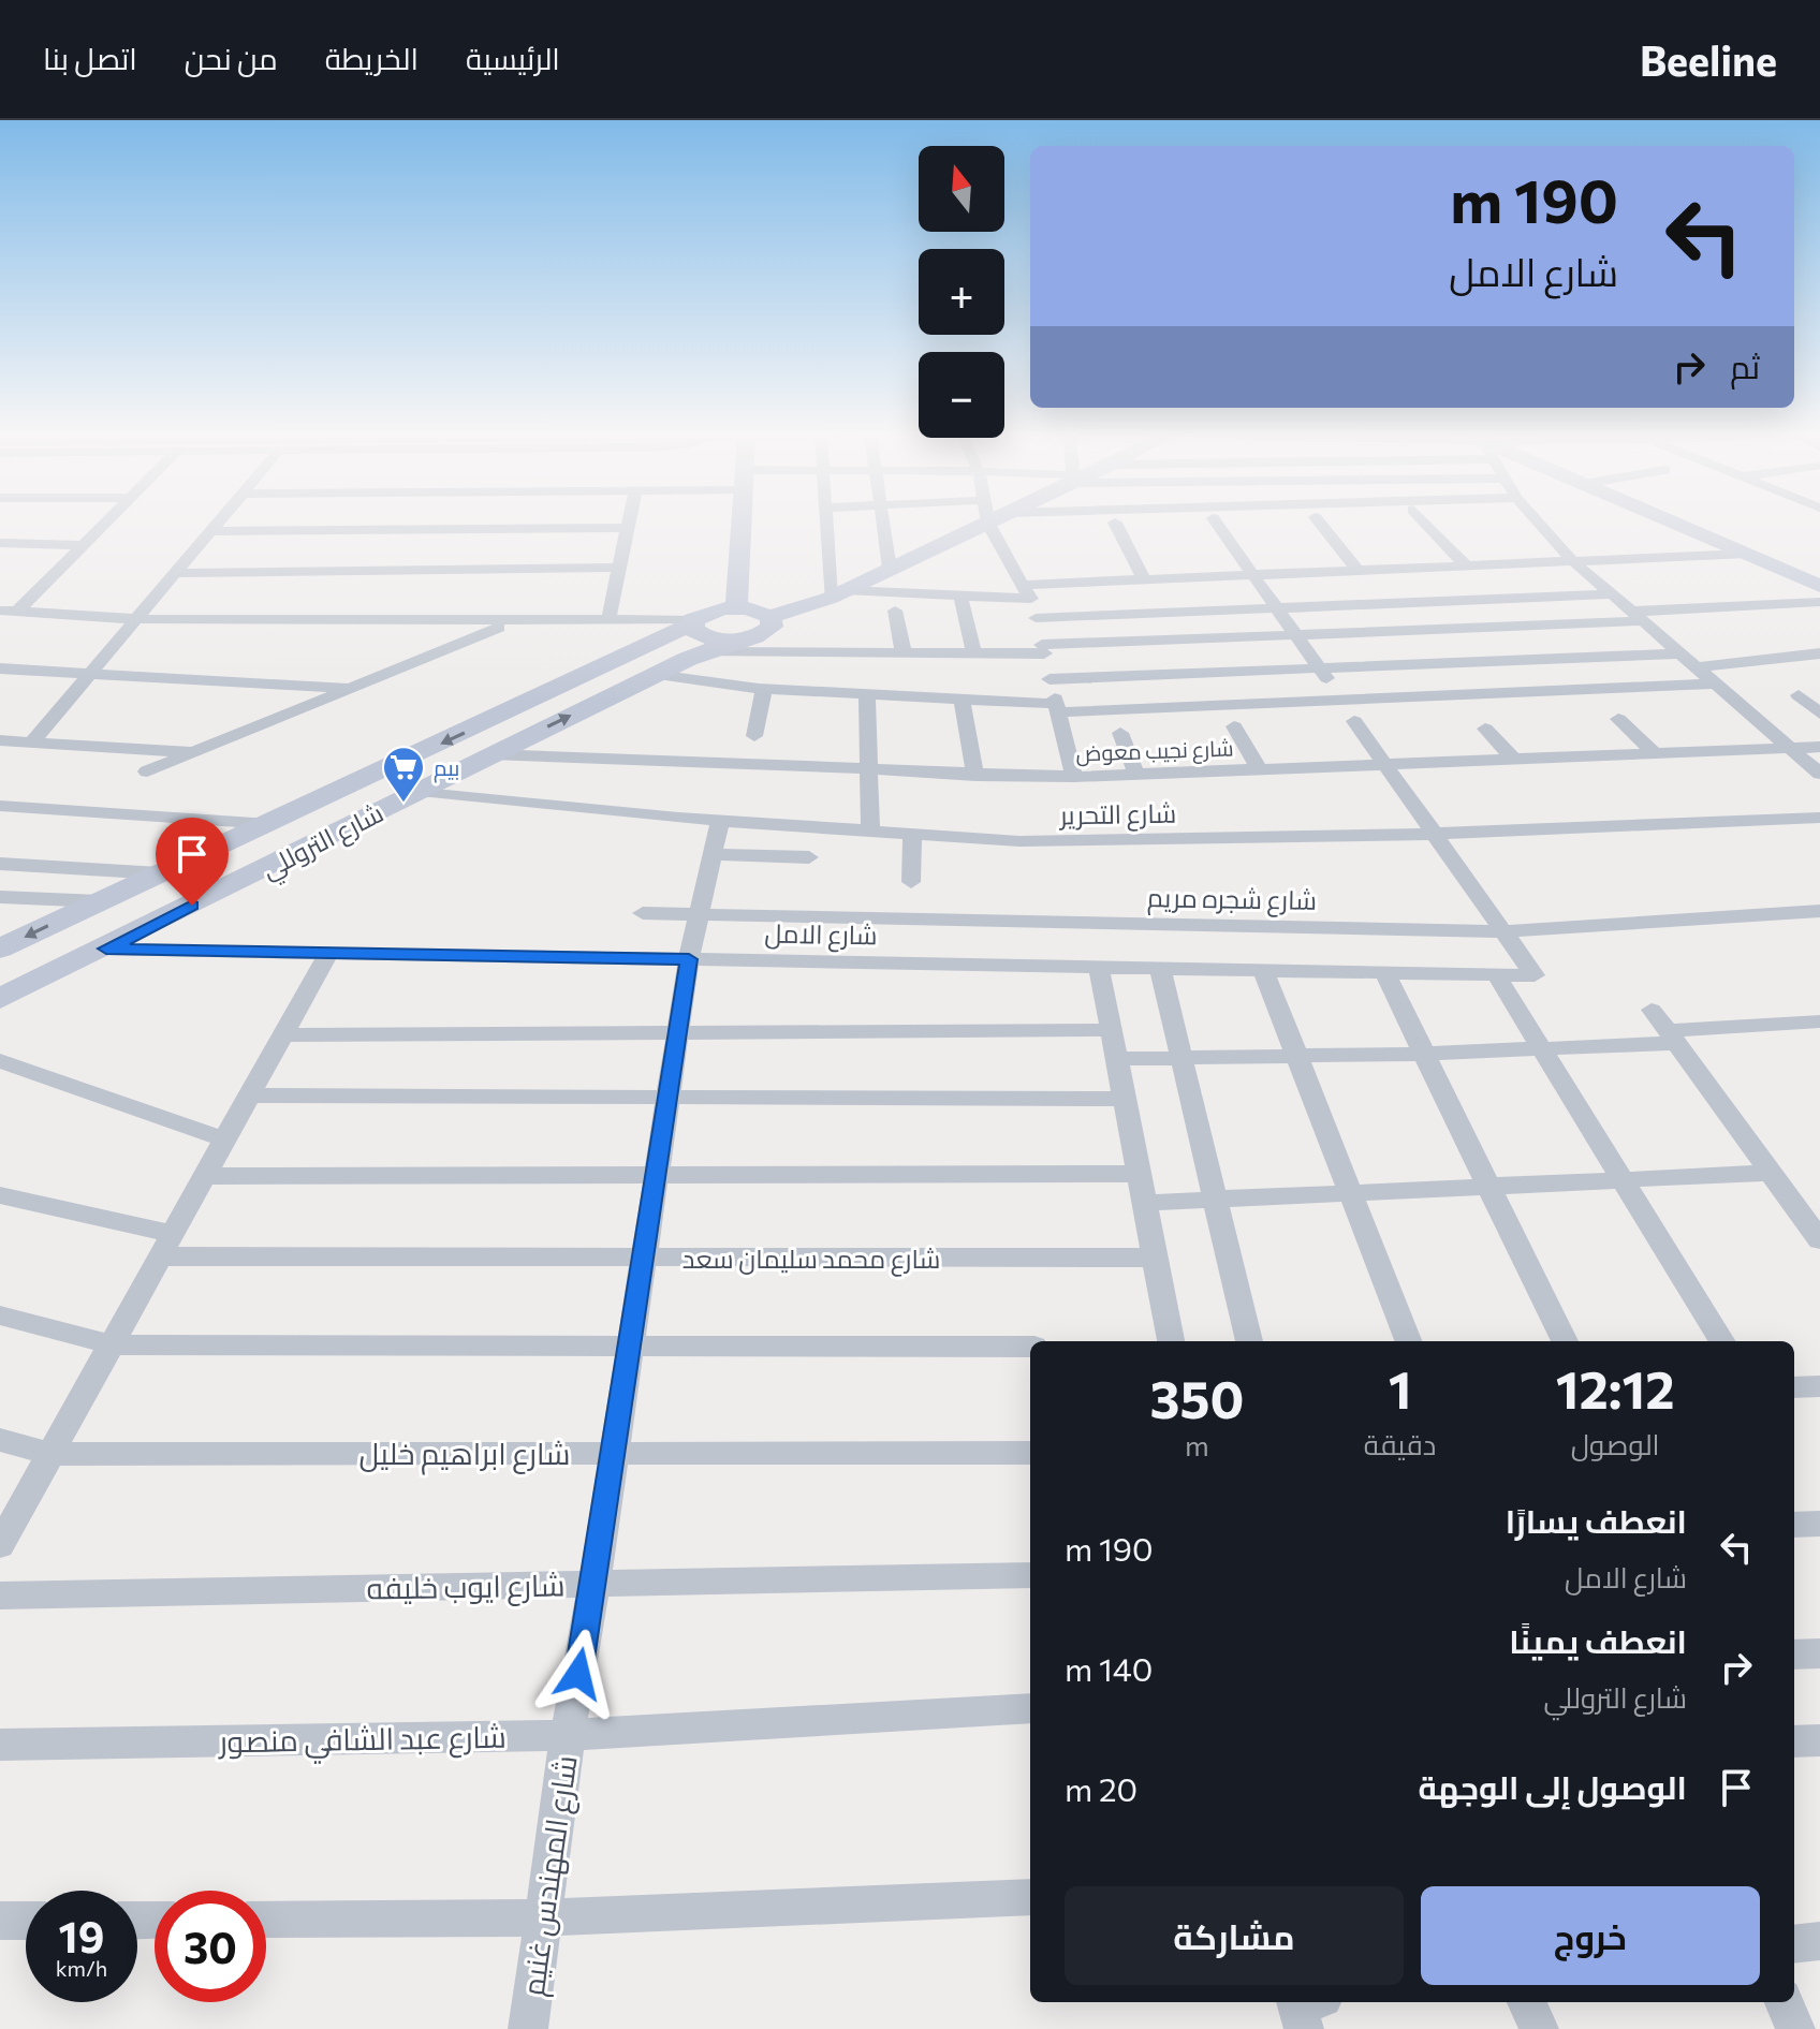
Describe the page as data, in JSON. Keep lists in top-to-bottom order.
{
  "streets": {
    "street": [
      "شارع نجيب معوض",
      "شارع التحرير",
      "شارع التروللي",
      "شارع شجره مريم",
      "شارع الامل",
      "شارع محمد سليمان سعد",
      "شارع ابراهيم خليل",
      "شارع ايوب خليفه",
      "شارع عبد الشافي منصور",
      "شارع المهندس غنيم"
    ]
  },
  "crossings": [
    ["شارع نجيب معوض", "شارع التروللي"],
    ["شارع التحرير", "شارع التروللي"],
    ["شارع التحرير", "شارع المهندس غنيم"],
    ["شارع التروللي", "شارع الامل"],
    ["شارع شجره مريم", "شارع الامل"],
    ["شارع شجره مريم", "شارع المهندس غنيم"],
    ["شارع الامل", "شارع المهندس غنيم"],
    ["شارع محمد سليمان سعد", "شارع المهندس غنيم"],
    ["شارع ابراهيم خليل", "شارع المهندس غنيم"],
    ["شارع ايوب خليفه", "شارع المهندس غنيم"],
    ["شارع عبد الشافي منصور", "شارع المهندس غنيم"]
  ],
  "places": {
    "supermarket": ["بيم"]
  },
  "north": "top",
  "page": {
    "header": "Beeline",
    "nav": [
      "الرئيسية",
      "الخريطة",
      "من نحن",
      "اتصل بنا"
    ],
    "map_buttons": ["+", "−"],
    "turn": ["190 m", "شارع الامل"],
    "then": "ثم",
    "eta": [
      "12:12",
      "الوصول",
      "1",
      "دقيقة",
      "350",
      "m"
    ],
    "list": [
      {
        "name": "انعطف يسارًا",
        "note": "شارع الامل",
        "value": "190 m"
      },
      {
        "name": "انعطف يمينًا",
        "note": "شارع التروللي",
        "value": "140 m"
      },
      {
        "name": "الوصول إلى الوجهة",
        "value": "20 m"
      }
    ],
    "buttons": ["خروج", "مشاركة"],
    "speed": "19 km/h",
    "limit": "30"
  }
}
